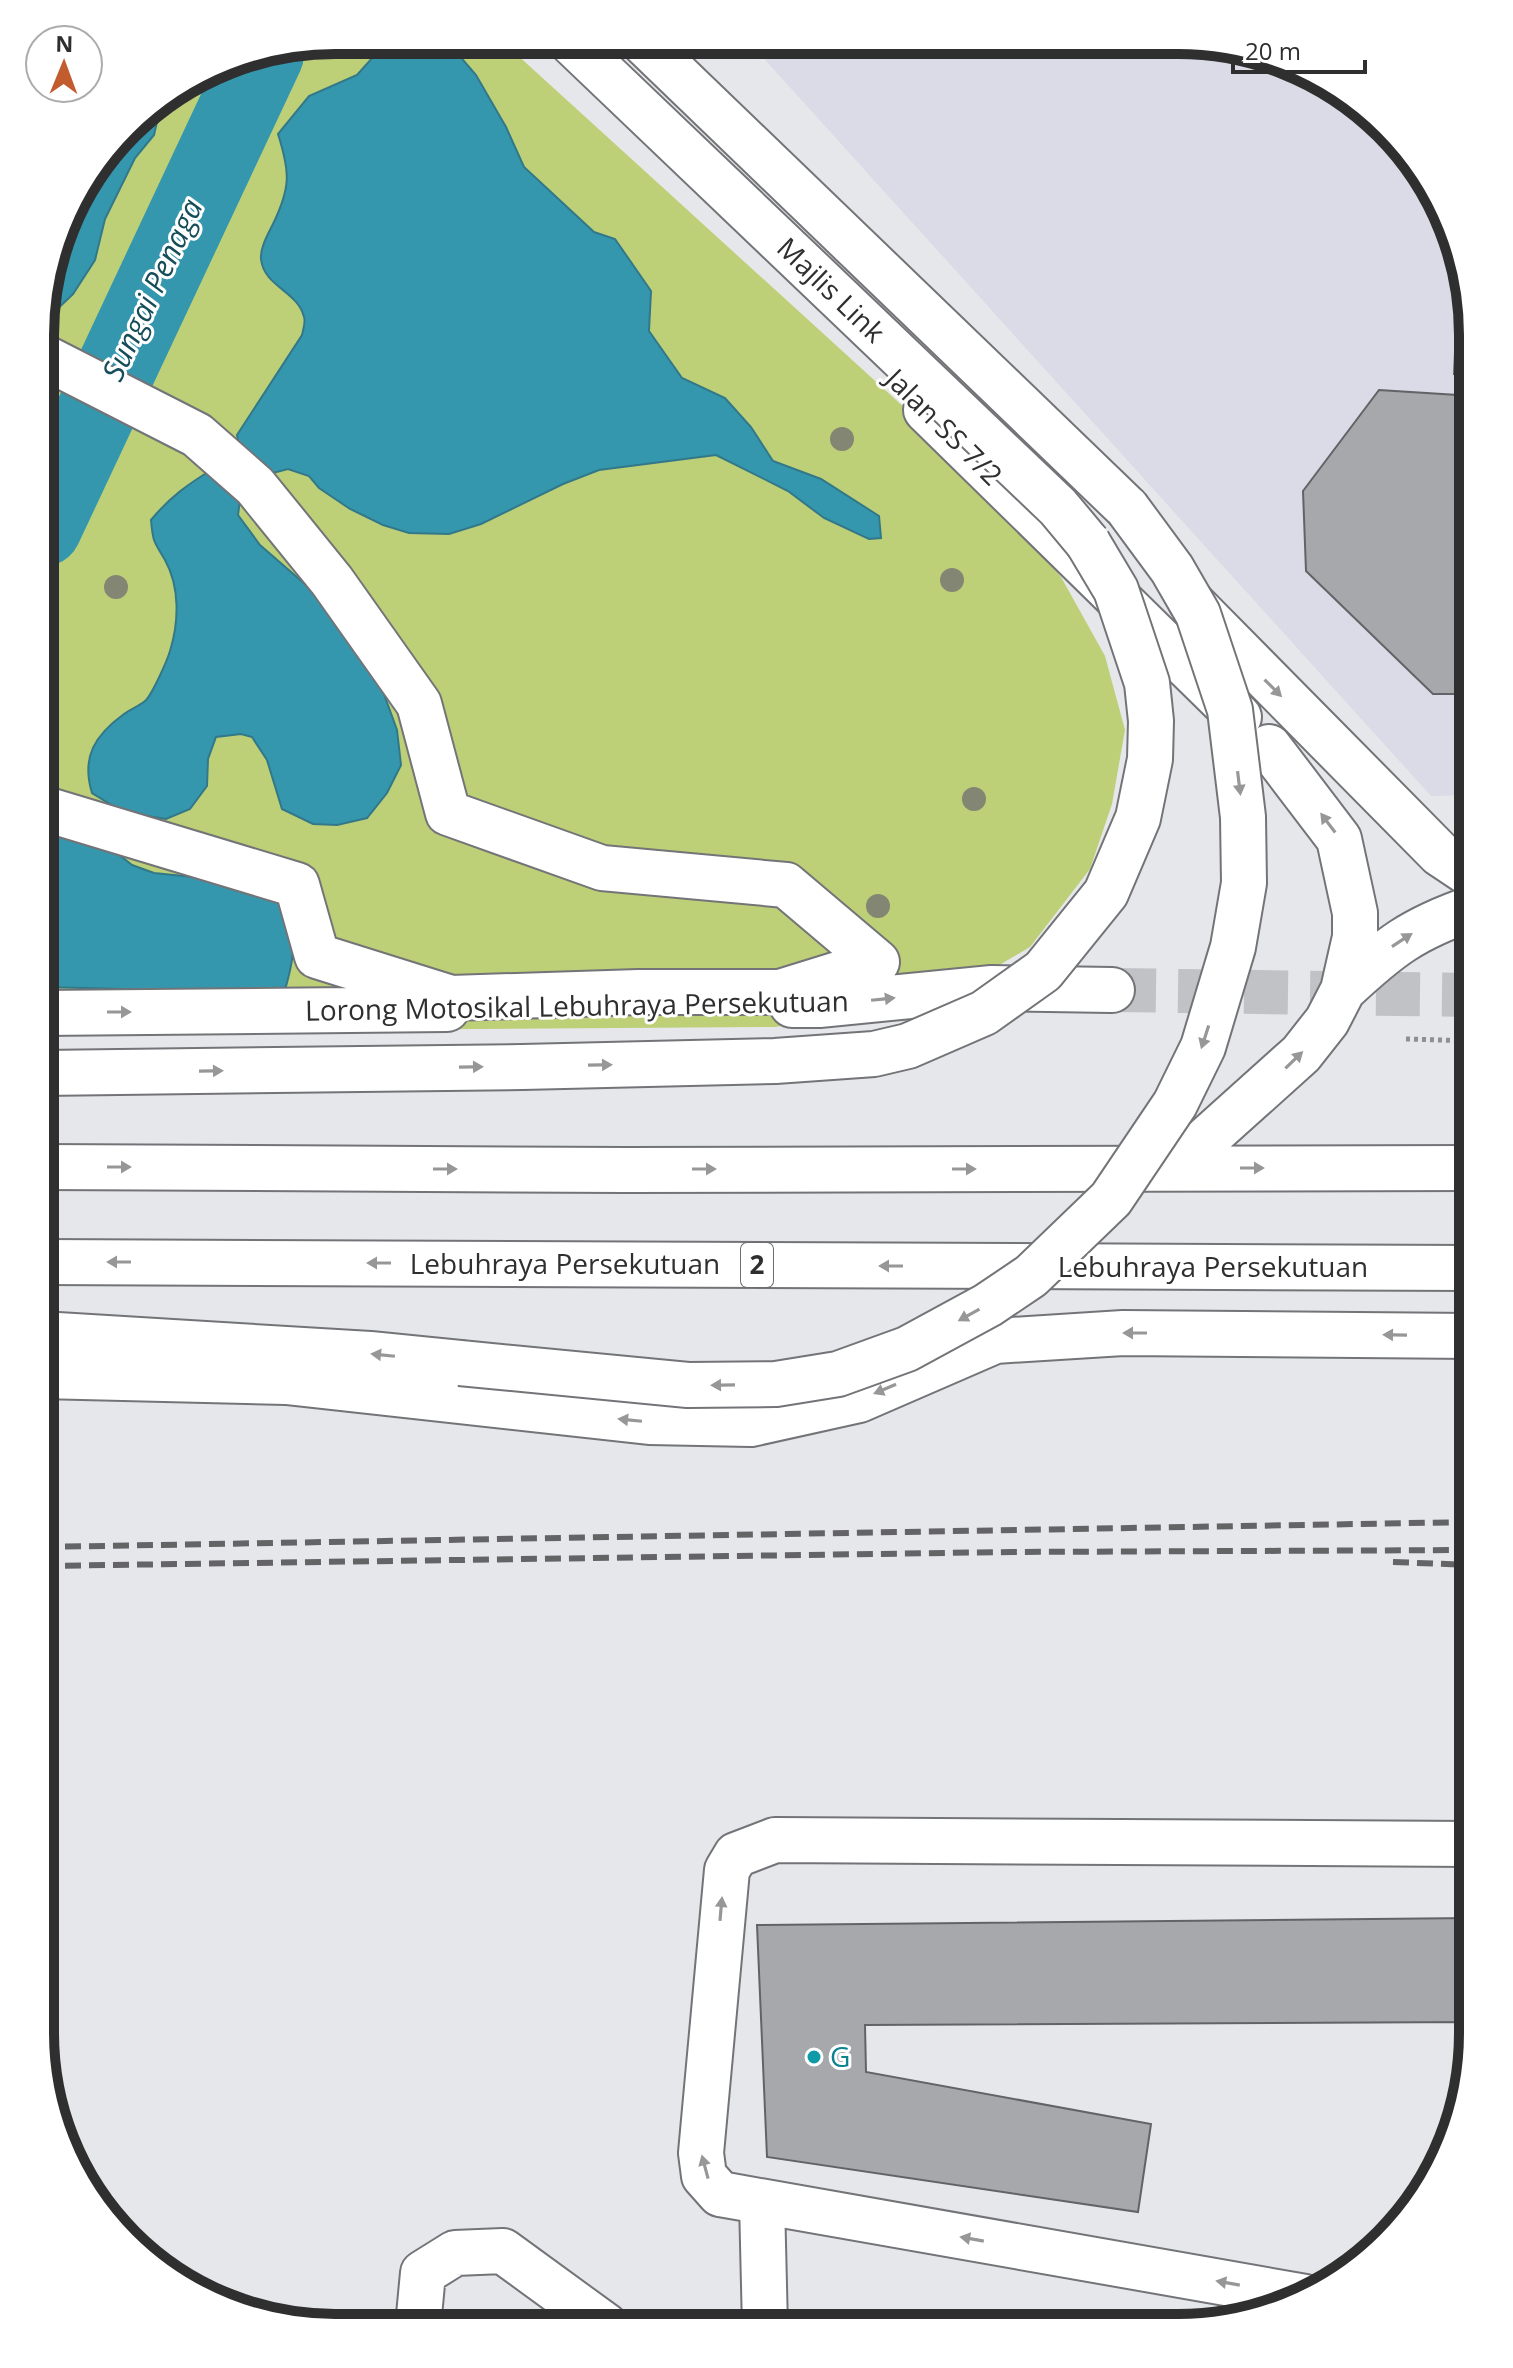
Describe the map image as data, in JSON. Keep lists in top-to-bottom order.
{
  "streets": {
    "main road": [
      "Majlis Link",
      "Jalan SS 7/2",
      "Lorong Motosikal Lebuhraya Persekutuan",
      "Lebuhraya Persekutuan",
      "2"
    ]
  },
  "water": ["Sungai Penaga"],
  "places": ["G"],
  "scale_bar": "20 m",
  "north": "top"
}
